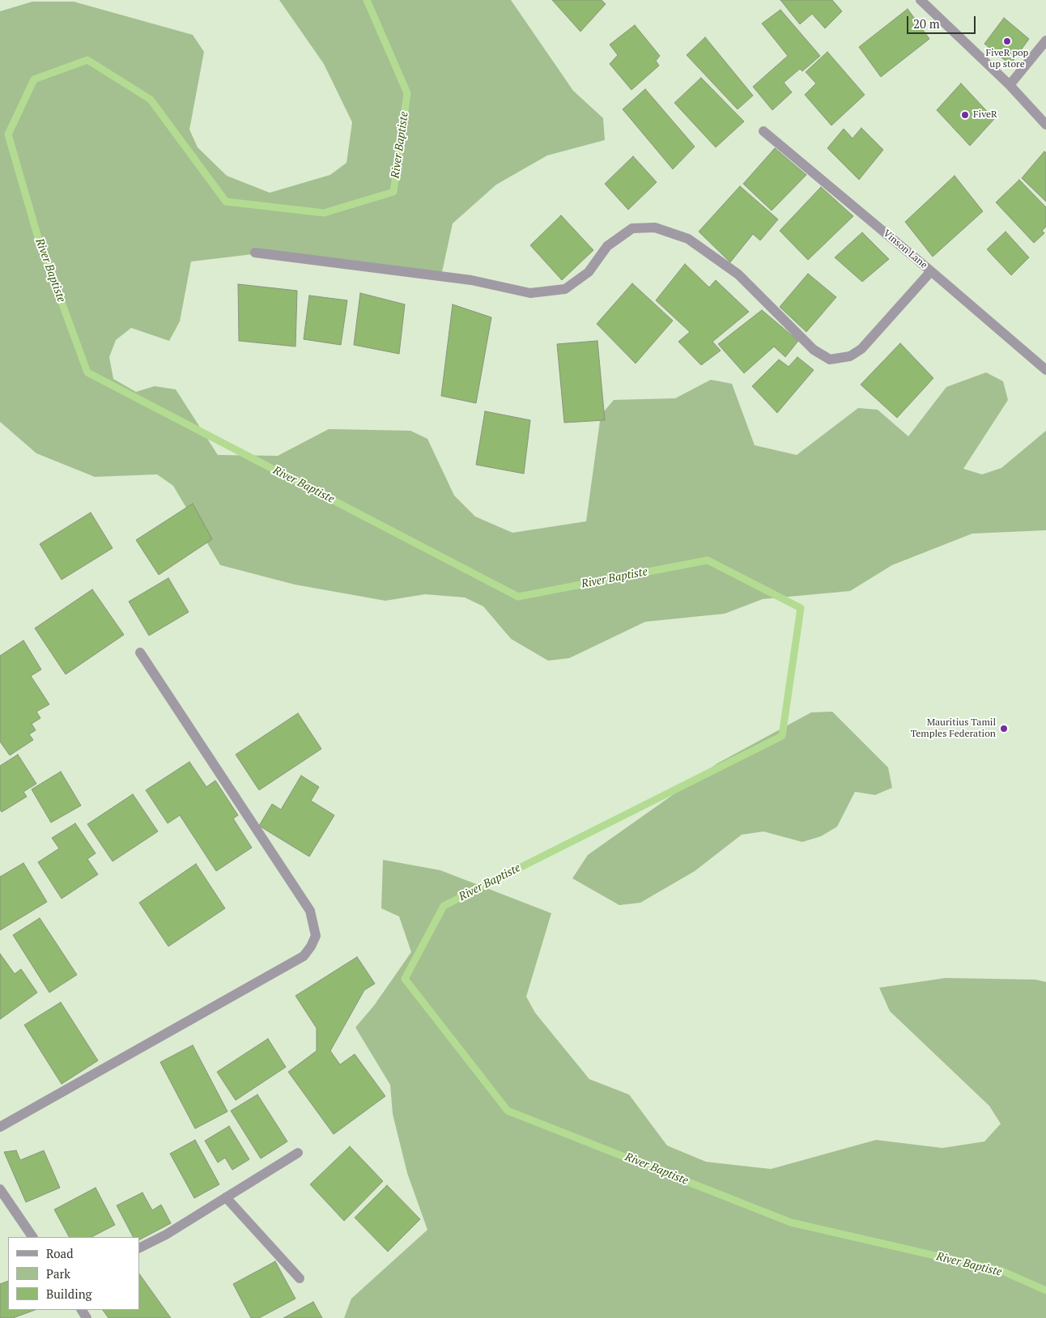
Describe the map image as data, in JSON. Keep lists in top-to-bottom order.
{
  "streets": {
    "street": ["Vinson Lane"]
  },
  "water": ["River Baptiste"],
  "places": ["FiveR pop up store", "FiveR", "Mauritius Tamil Temples Federation"],
  "legend": ["Road", "Park", "Building"],
  "scale_bar": "20 m"
}
